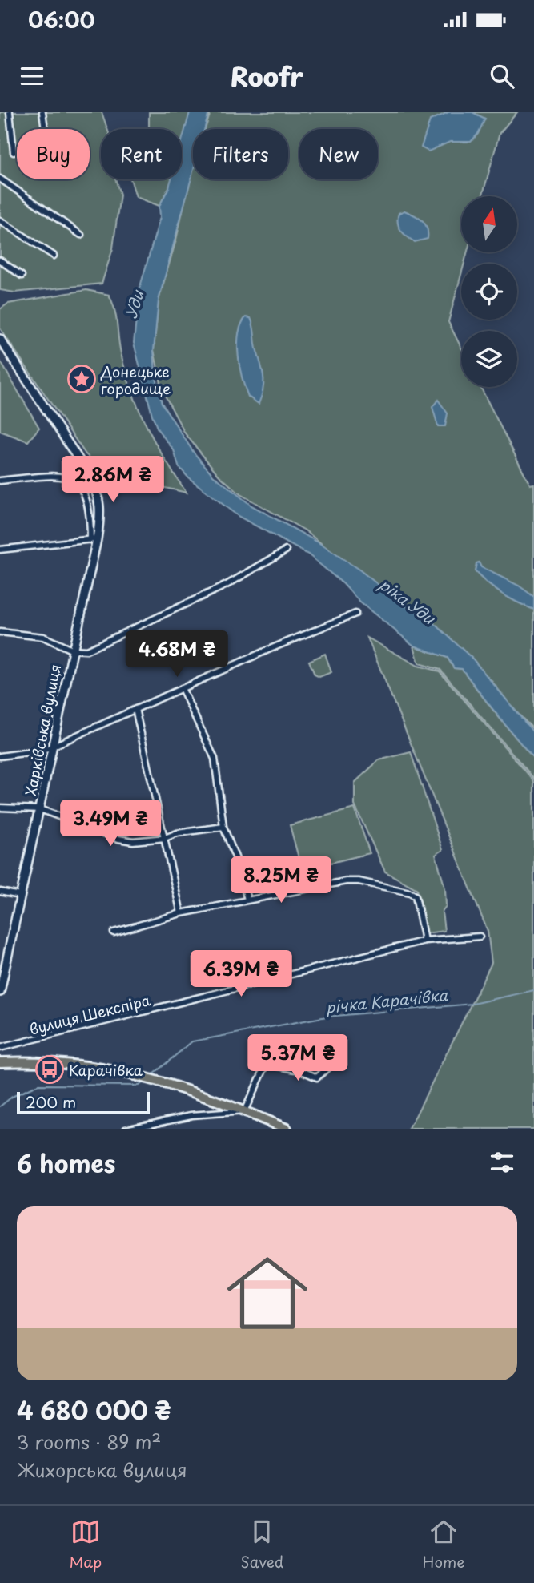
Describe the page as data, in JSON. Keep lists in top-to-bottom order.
{
  "streets": {
    "main road": ["Харківська вулиця"],
    "street": ["вулиця Шекспіра"]
  },
  "water": ["Уди", "ріка Уди", "річка Карачівка"],
  "places": {
    "place": ["Донецьке городище"],
    "bus stop": ["Карачівка"]
  },
  "scale_bar": "200 m",
  "north": "top",
  "page": {
    "status": "06:00",
    "header": "Roofr",
    "chip": [
      "Buy",
      "Rent",
      "Filters",
      "New"
    ],
    "price": [
      "2.86M ₴",
      "4.68M ₴",
      "3.49M ₴",
      "8.25M ₴",
      "6.39M ₴",
      "5.37M ₴"
    ],
    "scale": "200 m",
    "heading": "6 homes",
    "list": [
      {
        "name": "4 680 000 ₴",
        "note": "3 rooms · 89 m² · Жихорська вулиця"
      }
    ],
    "tabs": ["Map", "Saved", "Home"]
  }
}
